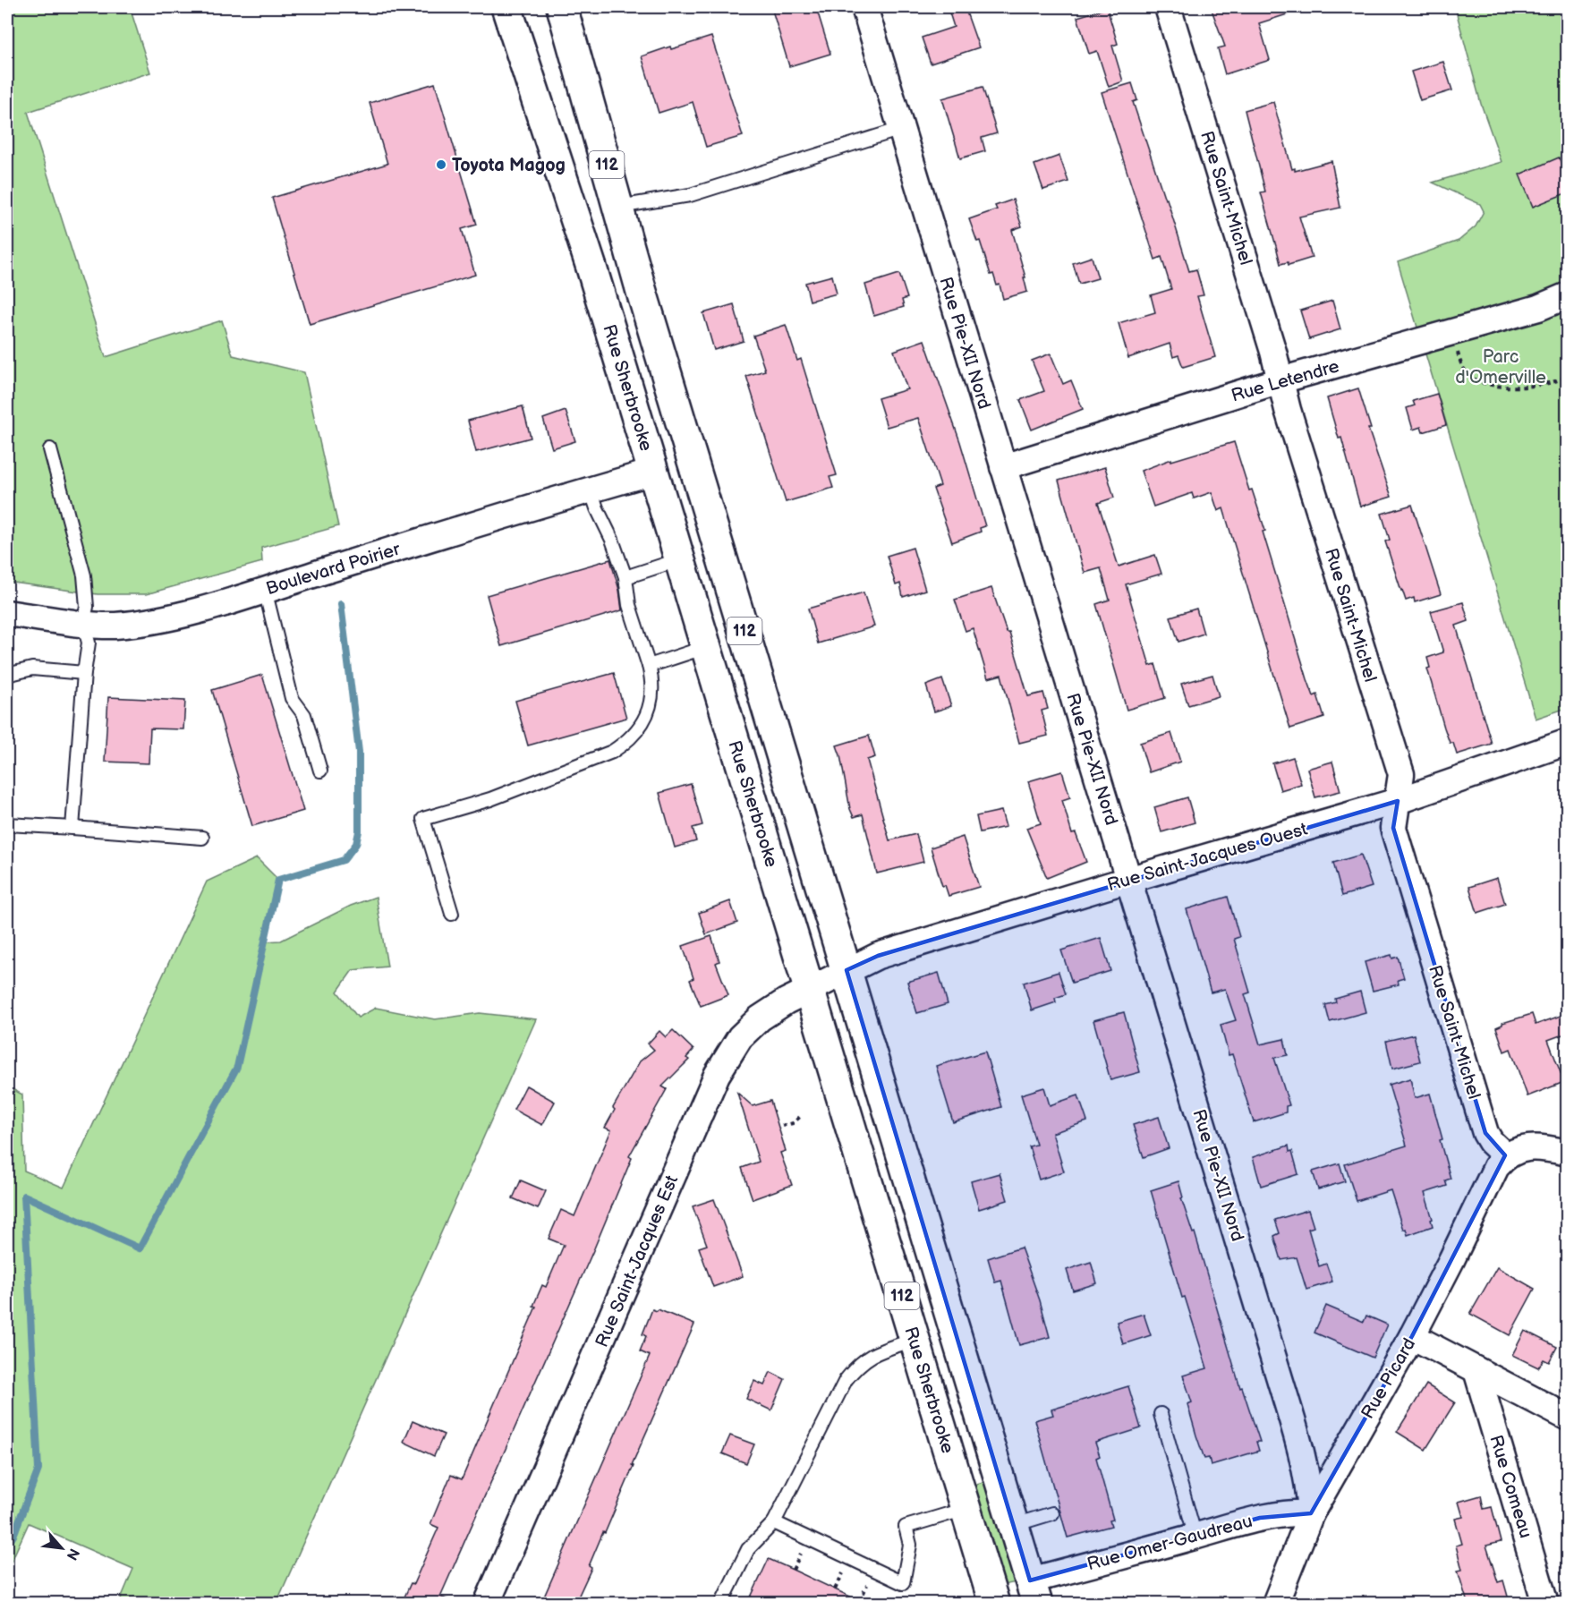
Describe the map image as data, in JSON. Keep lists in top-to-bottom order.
{
  "streets": {
    "main road": ["112", "Rue Sherbrooke"],
    "street": [
      "Rue Saint-Michel",
      "Rue Pie-XII Nord",
      "Rue Letendre",
      "Boulevard Poirier",
      "Rue Saint-Jacques Ouest",
      "Rue Saint-Jacques Est",
      "Rue Picard",
      "Rue Comeau",
      "Rue Omer-Gaudreau"
    ]
  },
  "crossings": [
    ["112", "Rue Saint-Jacques Ouest"],
    ["112", "Rue Saint-Jacques Est"],
    ["112", "Rue Omer-Gaudreau"],
    ["Rue Saint-Michel", "Rue Letendre"],
    ["Rue Saint-Michel", "Rue Saint-Jacques Ouest"],
    ["Rue Saint-Michel", "Rue Picard"],
    ["Rue Pie-XII Nord", "Rue Letendre"],
    ["Rue Pie-XII Nord", "Rue Saint-Jacques Ouest"],
    ["Rue Pie-XII Nord", "Rue Picard"],
    ["Rue Pie-XII Nord", "Rue Omer-Gaudreau"],
    ["Rue Sherbrooke", "Boulevard Poirier"],
    ["Rue Sherbrooke", "Rue Saint-Jacques Est"],
    ["Rue Saint-Jacques Ouest", "Rue Saint-Jacques Est"],
    ["Rue Picard", "Rue Omer-Gaudreau"]
  ],
  "parks": ["Parc d'Omerville"],
  "places": ["Toyota Magog"],
  "north": "bottom right"
}
